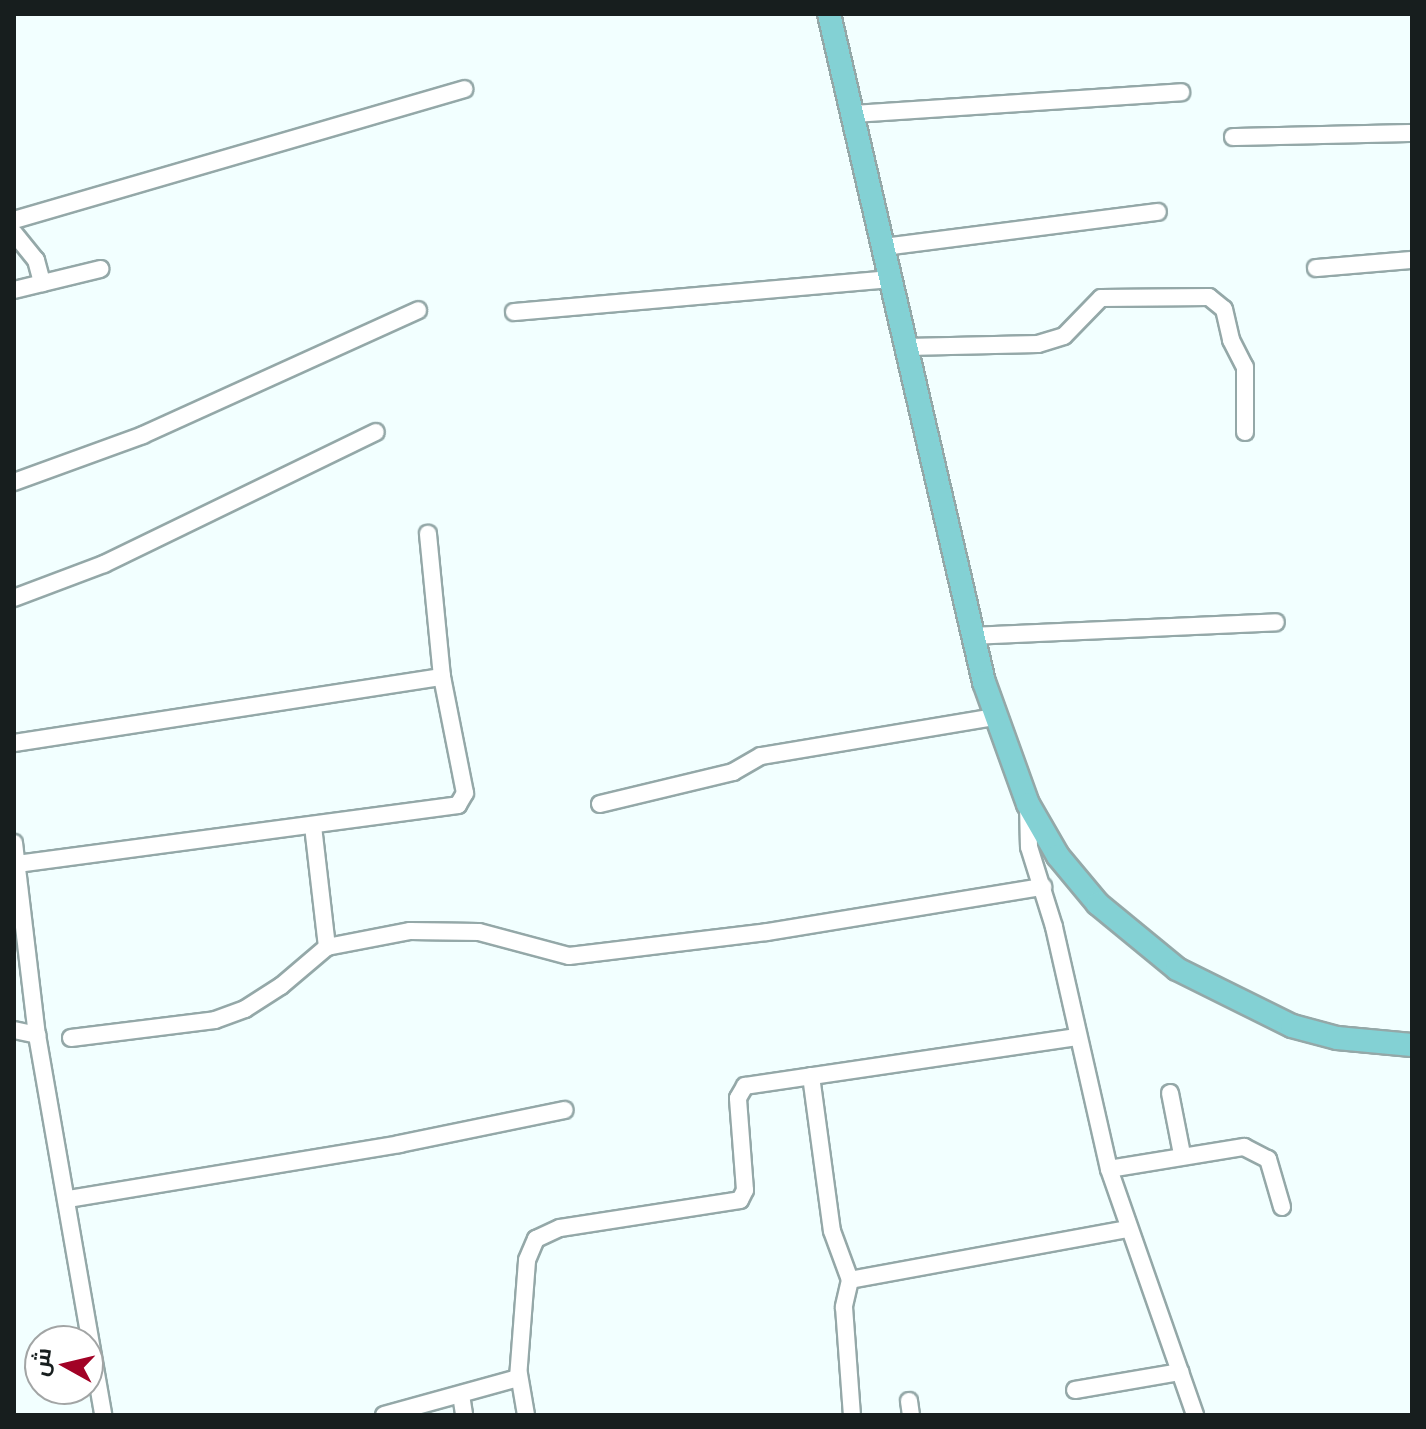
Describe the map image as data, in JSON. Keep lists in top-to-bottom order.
{
  "north": "left"
}
